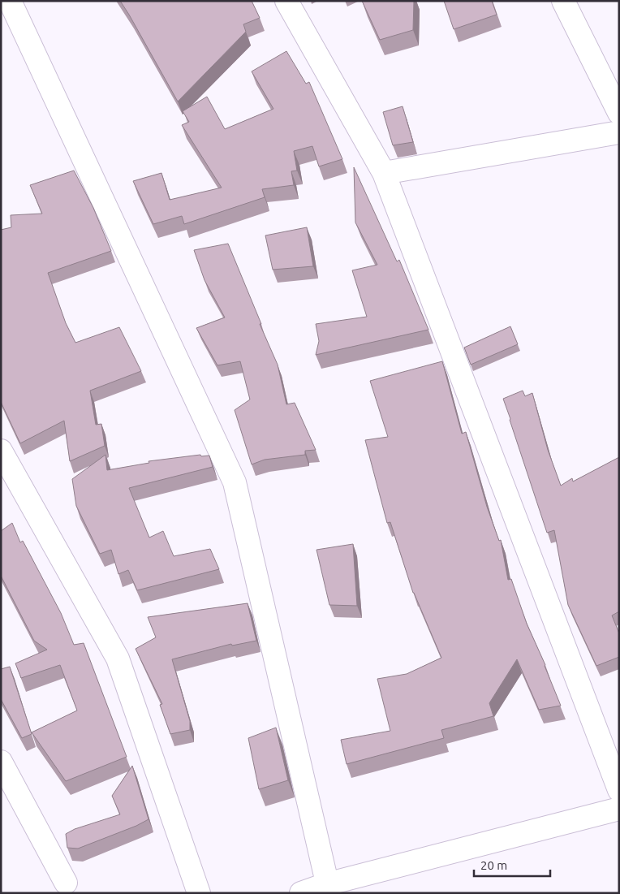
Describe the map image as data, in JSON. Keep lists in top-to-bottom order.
{
  "scale_bar": "20 m"
}
